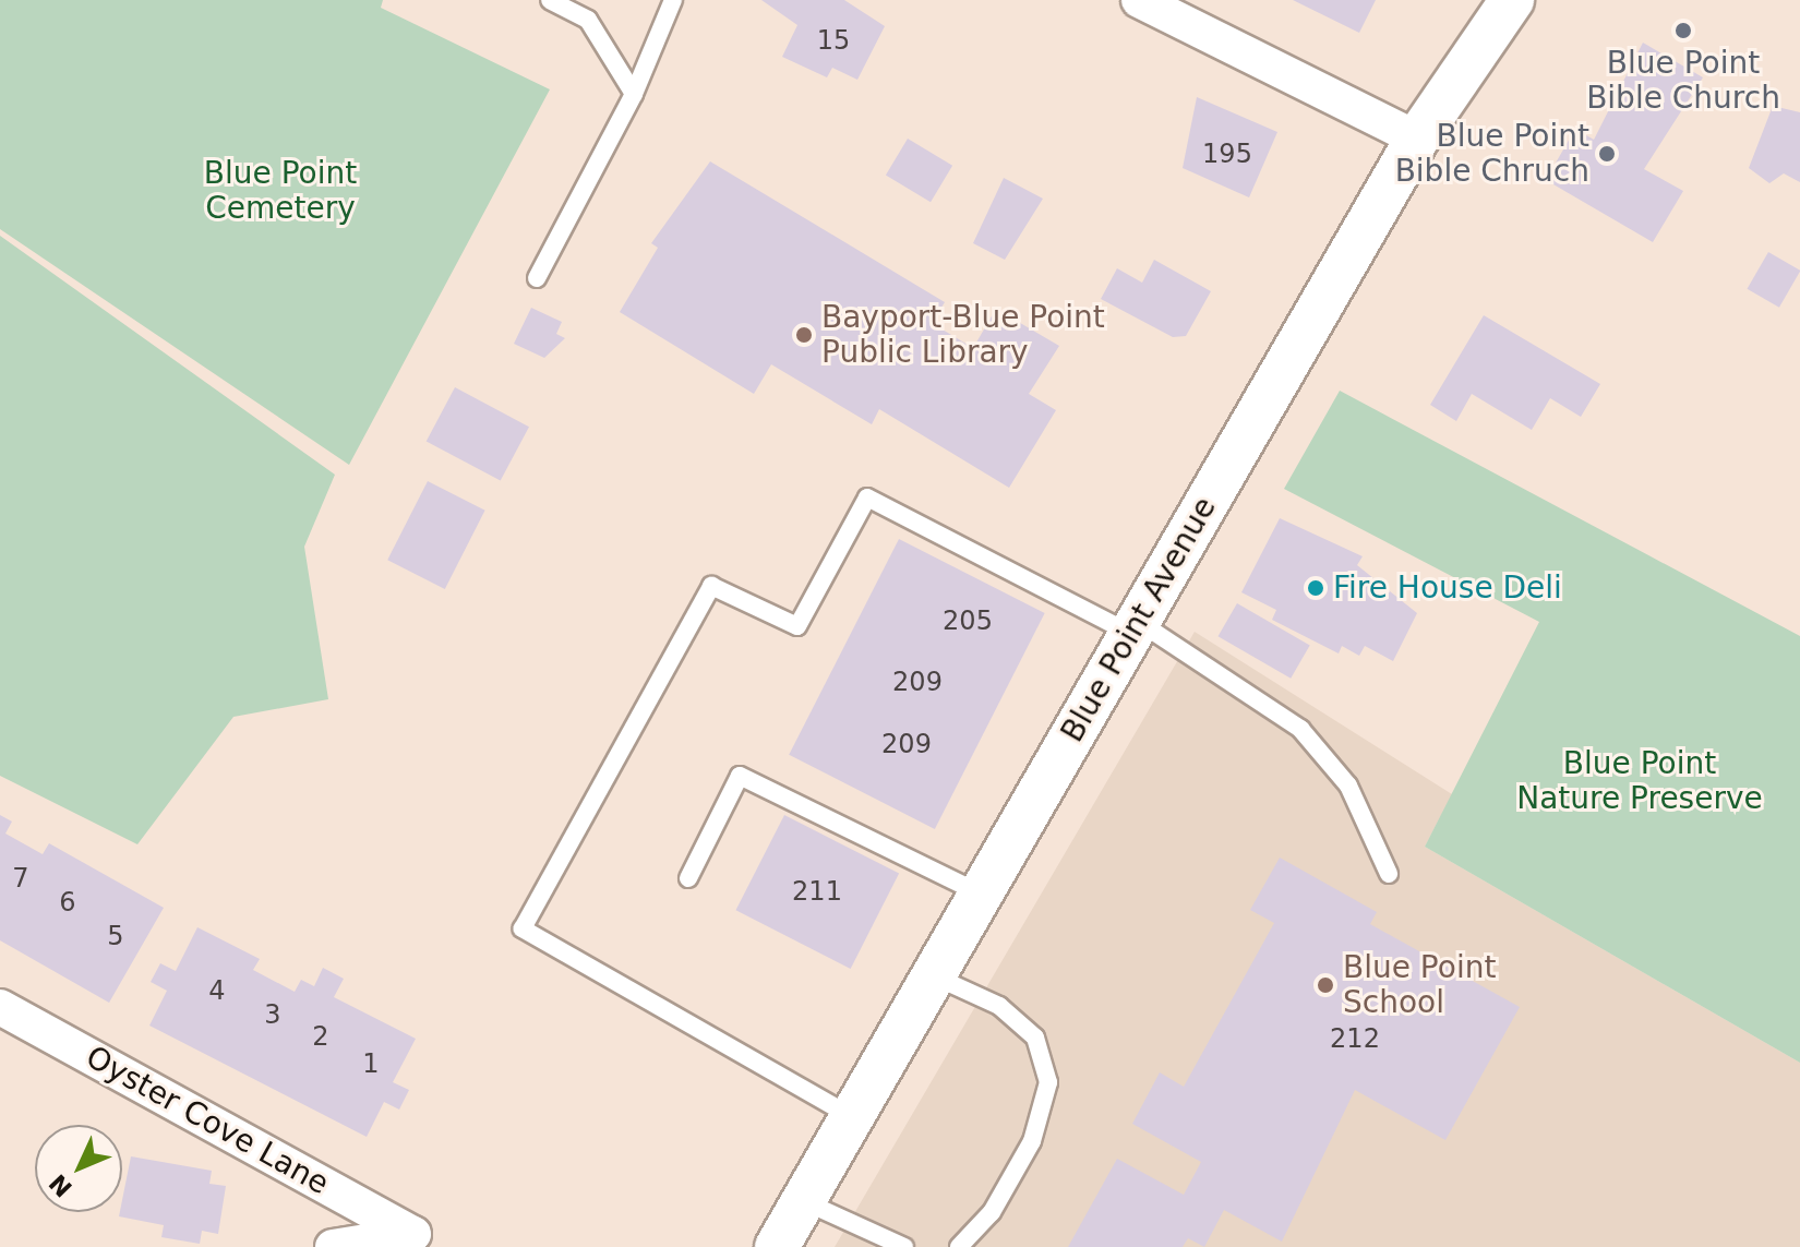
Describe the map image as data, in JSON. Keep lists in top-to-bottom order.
{
  "streets": {
    "street": ["Blue Point Avenue", "Oyster Cove Lane"]
  },
  "parks": ["Blue Point Cemetery", "Blue Point Nature Preserve"],
  "places": [
    "Blue Point Bible Church",
    "Blue Point Bible Chruch",
    "Bayport-Blue Point Public Library",
    "Fire House Deli",
    "Blue Point School"
  ],
  "house_numbers": [
    "15",
    "195",
    "205",
    "209",
    "209",
    "7",
    "211",
    "6",
    "5",
    "4",
    "3",
    "2",
    "212",
    "1"
  ],
  "north": "bottom left"
}
